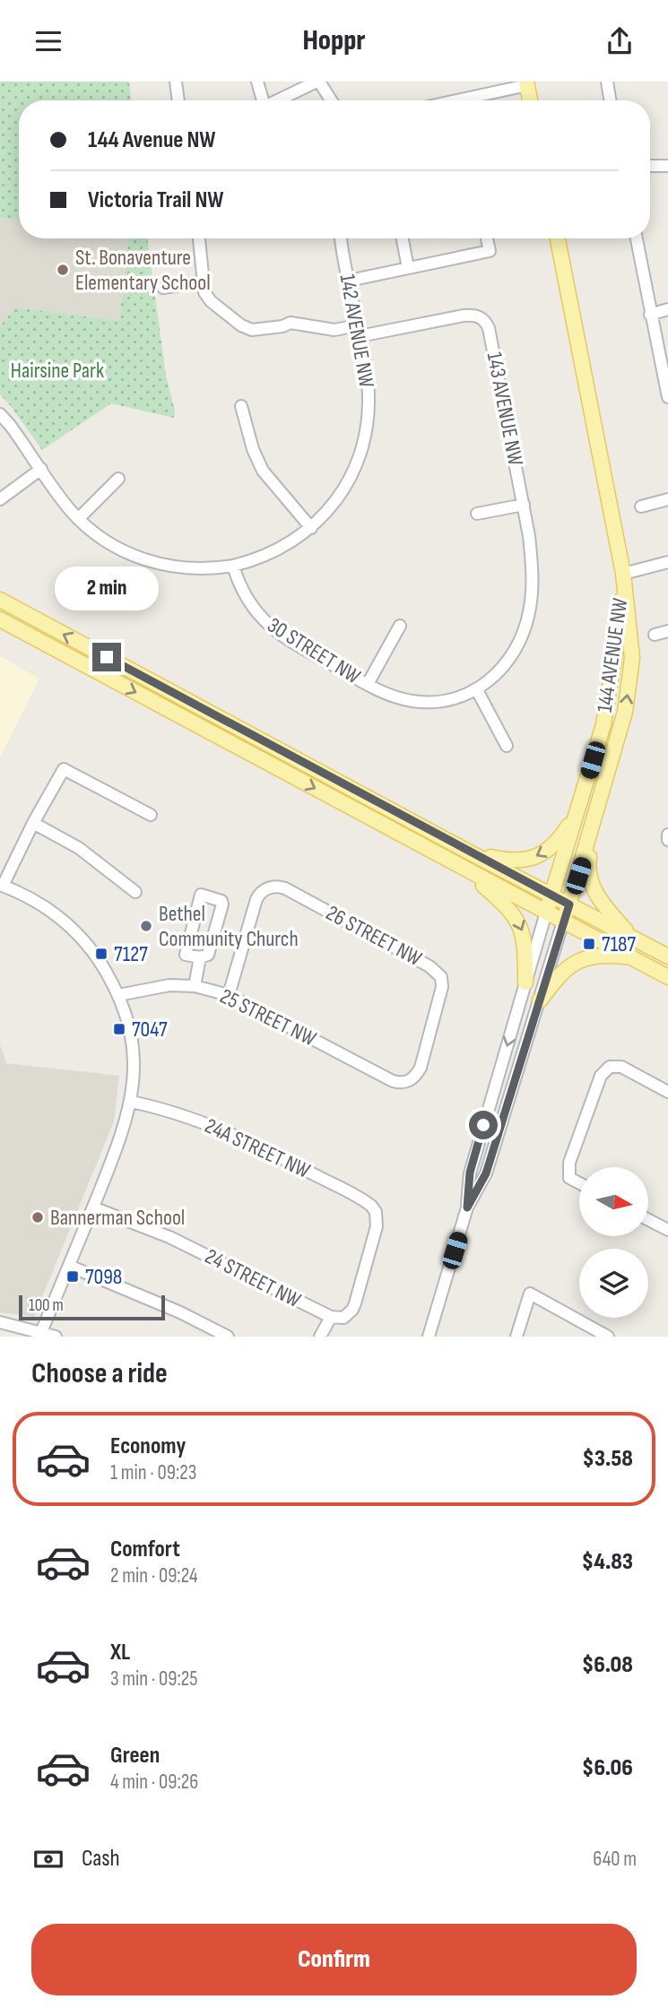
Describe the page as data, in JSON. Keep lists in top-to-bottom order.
{
  "streets": {
    "main road": ["144 AVENUE NW"],
    "street": [
      "142 AVENUE NW",
      "143 AVENUE NW",
      "30 STREET NW",
      "26 STREET NW",
      "25 STREET NW",
      "24A STREET NW",
      "24 STREET NW"
    ]
  },
  "crossings": [
    ["142 AVENUE NW", "143 AVENUE NW"],
    ["142 AVENUE NW", "30 STREET NW"],
    ["143 AVENUE NW", "30 STREET NW"],
    ["26 STREET NW", "25 STREET NW"],
    ["24A STREET NW", "24 STREET NW"]
  ],
  "parks": ["Hairsine Park"],
  "places": {
    "other": ["St. Bonaventure Elementary School", "Bethel Community Church", "Bannerman School"],
    "transit": [
      "7187",
      "7127",
      "7047",
      "7098"
    ]
  },
  "scale_bar": "100 m",
  "north": "right",
  "page": {
    "header": "Hoppr",
    "banner": ["144 Avenue NW", "Victoria Trail NW"],
    "bubble": "2 min",
    "scale": "100 m",
    "heading": "Choose a ride",
    "list": [
      {
        "name": "Economy",
        "note": "1 min · 09:23",
        "value": "$3.58"
      },
      {
        "name": "Comfort",
        "note": "2 min · 09:24",
        "value": "$4.83"
      },
      {
        "name": "XL",
        "note": "3 min · 09:25",
        "value": "$6.08"
      },
      {
        "name": "Green",
        "note": "4 min · 09:26",
        "value": "$6.06"
      }
    ],
    "pay": ["Cash", "640 m"],
    "buttons": "Confirm"
  }
}
